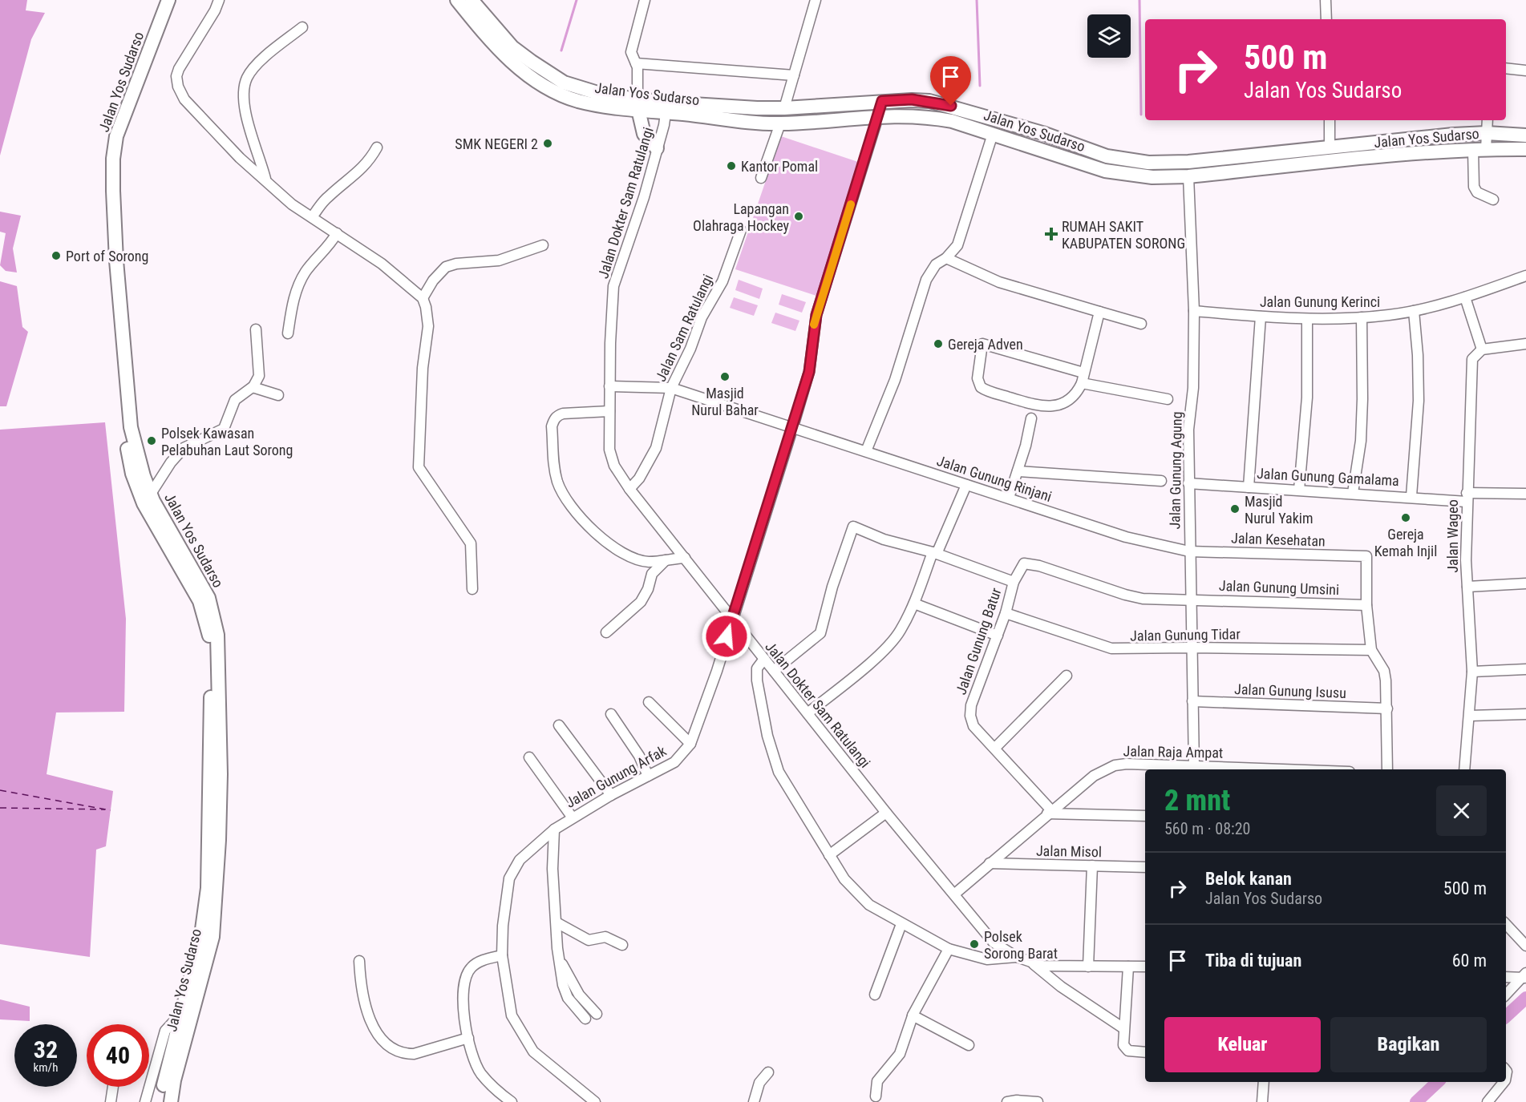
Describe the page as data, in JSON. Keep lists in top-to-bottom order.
{
  "streets": {
    "highway": ["Jalan Yos Sudarso"],
    "street": [
      "Jalan Dokter Sam Ratulangi",
      "Jalan Gunung Kerinci",
      "Jalan Sam Ratulangi",
      "Jalan Gunung Agung",
      "Jalan Gunung Gamalama",
      "Jalan Gunung Rinjani",
      "Jalan Wageo",
      "Jalan Kesehatan",
      "Jalan Gunung Umsini",
      "Jalan Gunung Tidar",
      "Jalan Gunung Batur",
      "Jalan Gunung Isusu",
      "Jalan Raja Ampat",
      "Jalan Gunung Arfak",
      "Jalan Misol"
    ]
  },
  "crossings": [
    ["Jalan Yos Sudarso", "Jalan Dokter Sam Ratulangi"],
    ["Jalan Yos Sudarso", "Jalan Gunung Agung"],
    ["Jalan Yos Sudarso", "Jalan Gunung Arfak"],
    ["Jalan Dokter Sam Ratulangi", "Jalan Sam Ratulangi"],
    ["Jalan Dokter Sam Ratulangi", "Jalan Gunung Rinjani"],
    ["Jalan Dokter Sam Ratulangi", "Jalan Raja Ampat"],
    ["Jalan Dokter Sam Ratulangi", "Jalan Gunung Arfak"],
    ["Jalan Gunung Kerinci", "Jalan Gunung Agung"],
    ["Jalan Sam Ratulangi", "Jalan Gunung Rinjani"],
    ["Jalan Gunung Agung", "Jalan Gunung Gamalama"],
    ["Jalan Gunung Agung", "Jalan Gunung Rinjani"],
    ["Jalan Gunung Agung", "Jalan Kesehatan"],
    ["Jalan Gunung Agung", "Jalan Gunung Umsini"],
    ["Jalan Gunung Agung", "Jalan Gunung Tidar"],
    ["Jalan Gunung Agung", "Jalan Gunung Isusu"],
    ["Jalan Gunung Agung", "Jalan Raja Ampat"],
    ["Jalan Gunung Gamalama", "Jalan Wageo"],
    ["Jalan Gunung Rinjani", "Jalan Kesehatan"],
    ["Jalan Gunung Rinjani", "Jalan Gunung Arfak"],
    ["Jalan Kesehatan", "Jalan Gunung Umsini"],
    ["Jalan Gunung Umsini", "Jalan Gunung Batur"],
    ["Jalan Gunung Tidar", "Jalan Gunung Batur"],
    ["Jalan Gunung Batur", "Jalan Raja Ampat"],
    ["Jalan Raja Ampat", "Jalan Misol"]
  ],
  "places": {
    "other": [
      "SMK NEGERI 2",
      "Kantor Pomal",
      "Lapangan Olahraga Hockey",
      "Port of Sorong",
      "Gereja Adven",
      "Masjid Nurul Bahar",
      "Polsek Kawasan Pelabuhan Laut Sorong",
      "Masjid Nurul Yakim",
      "Gereja Kemah Injil",
      "Polsek Sorong Barat"
    ],
    "health": ["RUMAH SAKIT KABUPATEN SORONG"]
  },
  "page": {
    "turn": ["500 m", "Jalan Yos Sudarso"],
    "heading": ["2 mnt", "560 m · 08:20"],
    "list": [
      {
        "name": "Belok kanan",
        "note": "Jalan Yos Sudarso",
        "value": "500 m"
      },
      {
        "name": "Tiba di tujuan",
        "value": "60 m"
      }
    ],
    "buttons": ["Keluar", "Bagikan"],
    "speed": "32 km/h",
    "limit": "40"
  }
}
